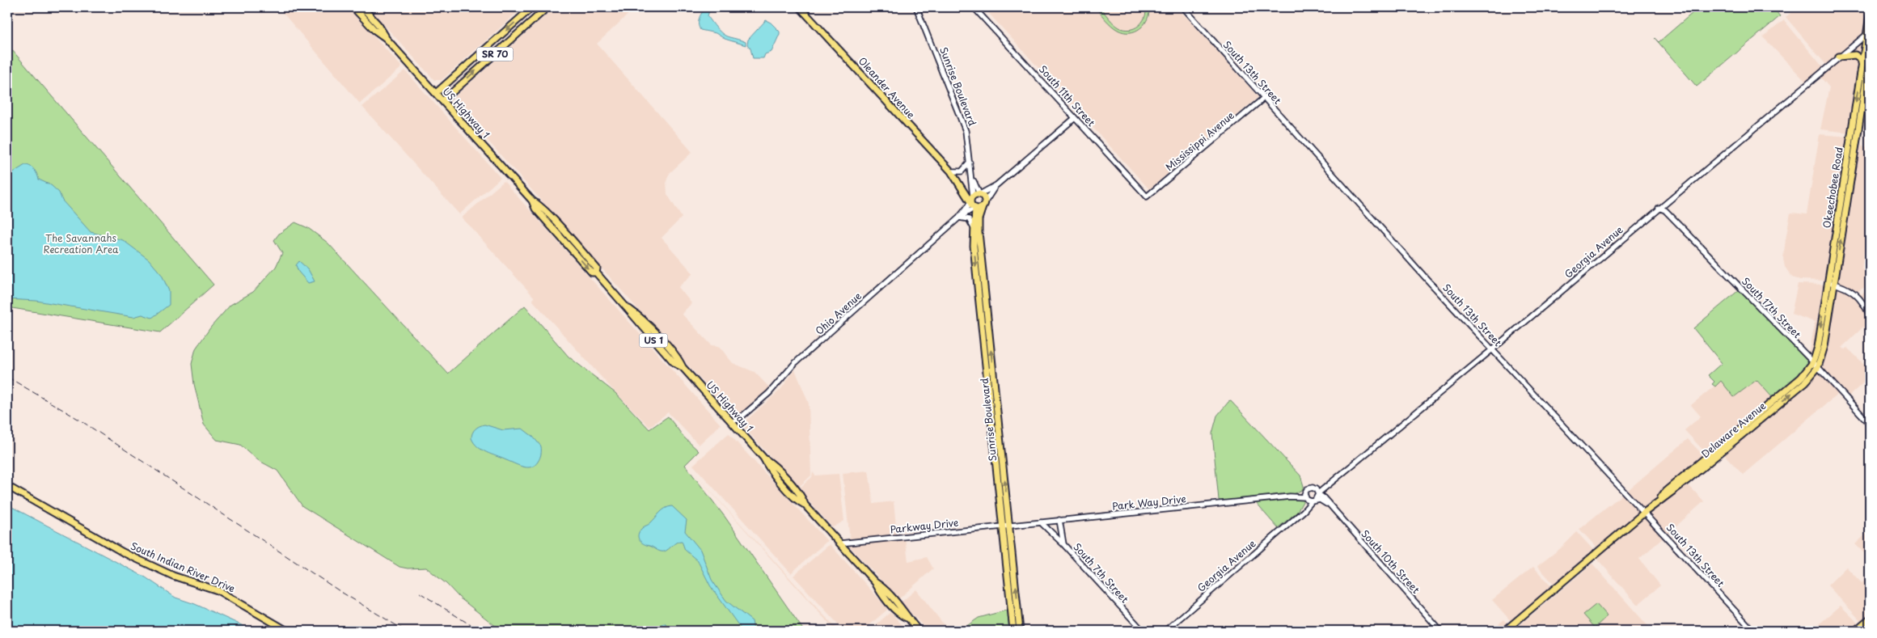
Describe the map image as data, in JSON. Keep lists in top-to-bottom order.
{
  "streets": {
    "main road": [
      "SR 70",
      "Sunrise Boulevard",
      "Oleander Avenue",
      "US Highway 1",
      "Okeechobee Road",
      "US 1",
      "Delaware Avenue",
      "South Indian River Drive"
    ],
    "street": [
      "South 13th Street",
      "South 11th Street",
      "Mississippi Avenue",
      "Georgia Avenue",
      "South 17th Street",
      "Ohio Avenue",
      "Park Way Drive",
      "Parkway Drive",
      "South 10th Street",
      "South 7th Street"
    ]
  },
  "crossings": [
    ["SR 70", "US Highway 1"],
    ["South 13th Street", "Mississippi Avenue"],
    ["South 13th Street", "Georgia Avenue"],
    ["South 13th Street", "Delaware Avenue"],
    ["Sunrise Boulevard", "Oleander Avenue"],
    ["Sunrise Boulevard", "Ohio Avenue"],
    ["Sunrise Boulevard", "Park Way Drive"],
    ["Sunrise Boulevard", "Parkway Drive"],
    ["Oleander Avenue", "Ohio Avenue"],
    ["South 11th Street", "Mississippi Avenue"],
    ["US Highway 1", "Ohio Avenue"],
    ["US Highway 1", "Parkway Drive"],
    ["Okeechobee Road", "Georgia Avenue"],
    ["Okeechobee Road", "South 17th Street"],
    ["Okeechobee Road", "Delaware Avenue"],
    ["Georgia Avenue", "South 17th Street"],
    ["Georgia Avenue", "Park Way Drive"],
    ["Georgia Avenue", "South 10th Street"],
    ["South 17th Street", "Delaware Avenue"],
    ["Park Way Drive", "Parkway Drive"],
    ["Park Way Drive", "South 10th Street"],
    ["Park Way Drive", "South 7th Street"]
  ],
  "parks": ["The Savannahs Recreation Area"]
}
